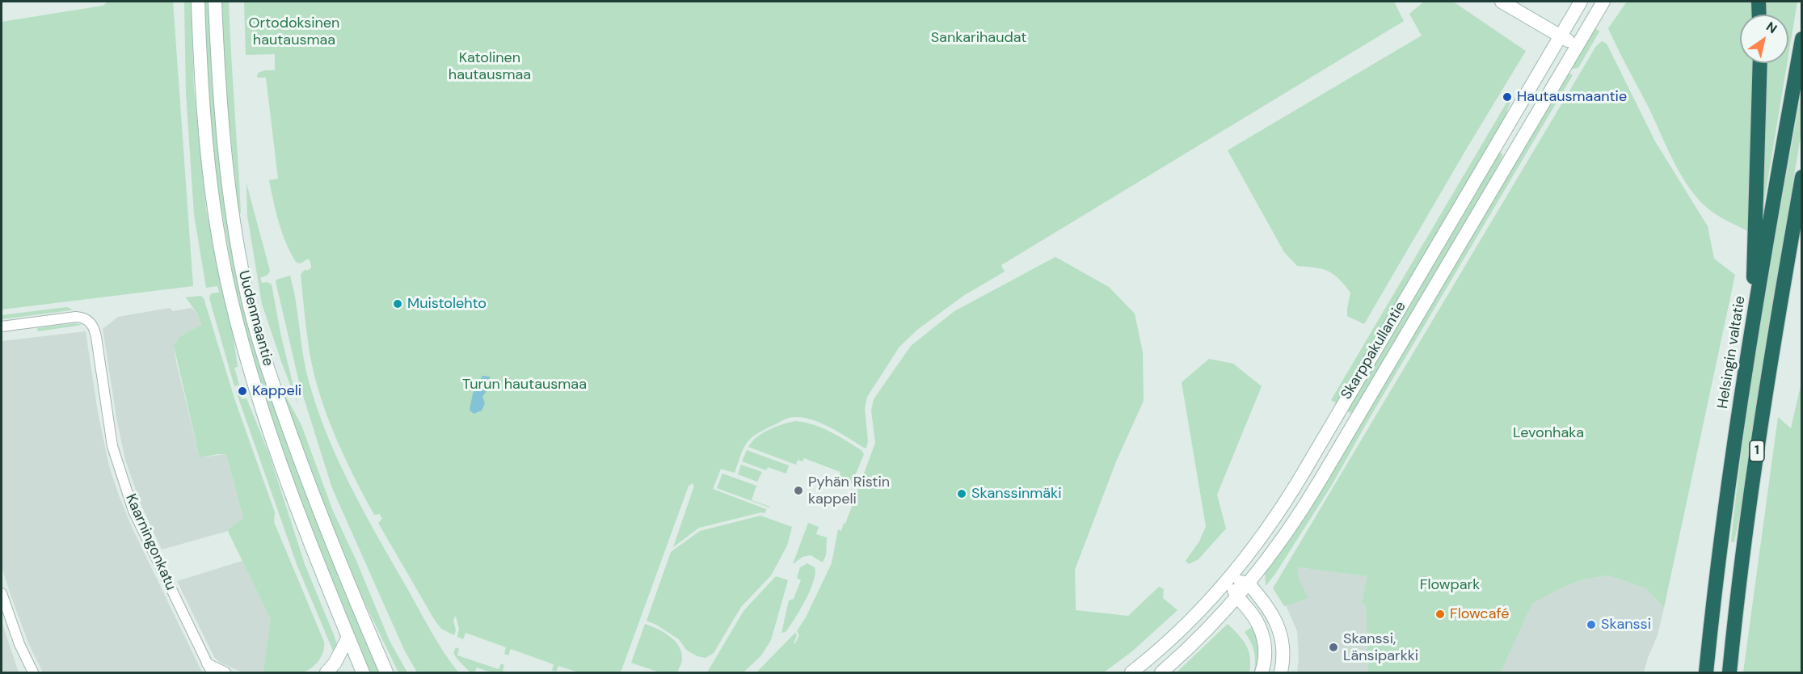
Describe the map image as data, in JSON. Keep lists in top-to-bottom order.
{
  "streets": {
    "highway": ["Helsingin valtatie", "1"],
    "main road": ["Uudenmaantie", "Skarppakullantie"],
    "street": ["Kaarningonkatu"]
  },
  "parks": [
    "Ortodoksinen hautausmaa",
    "Sankarihaudat",
    "Katolinen hautausmaa",
    "Turun hautausmaa",
    "Levonhaka",
    "Flowpark"
  ],
  "places": [
    "Hautausmaantie",
    "Muistolehto",
    "Kappeli",
    "Pyhän Ristin kappeli",
    "Skanssinmäki",
    "Flowcafé",
    "Skanssi",
    "Skanssi, Länsiparkki"
  ],
  "north": "top right"
}
